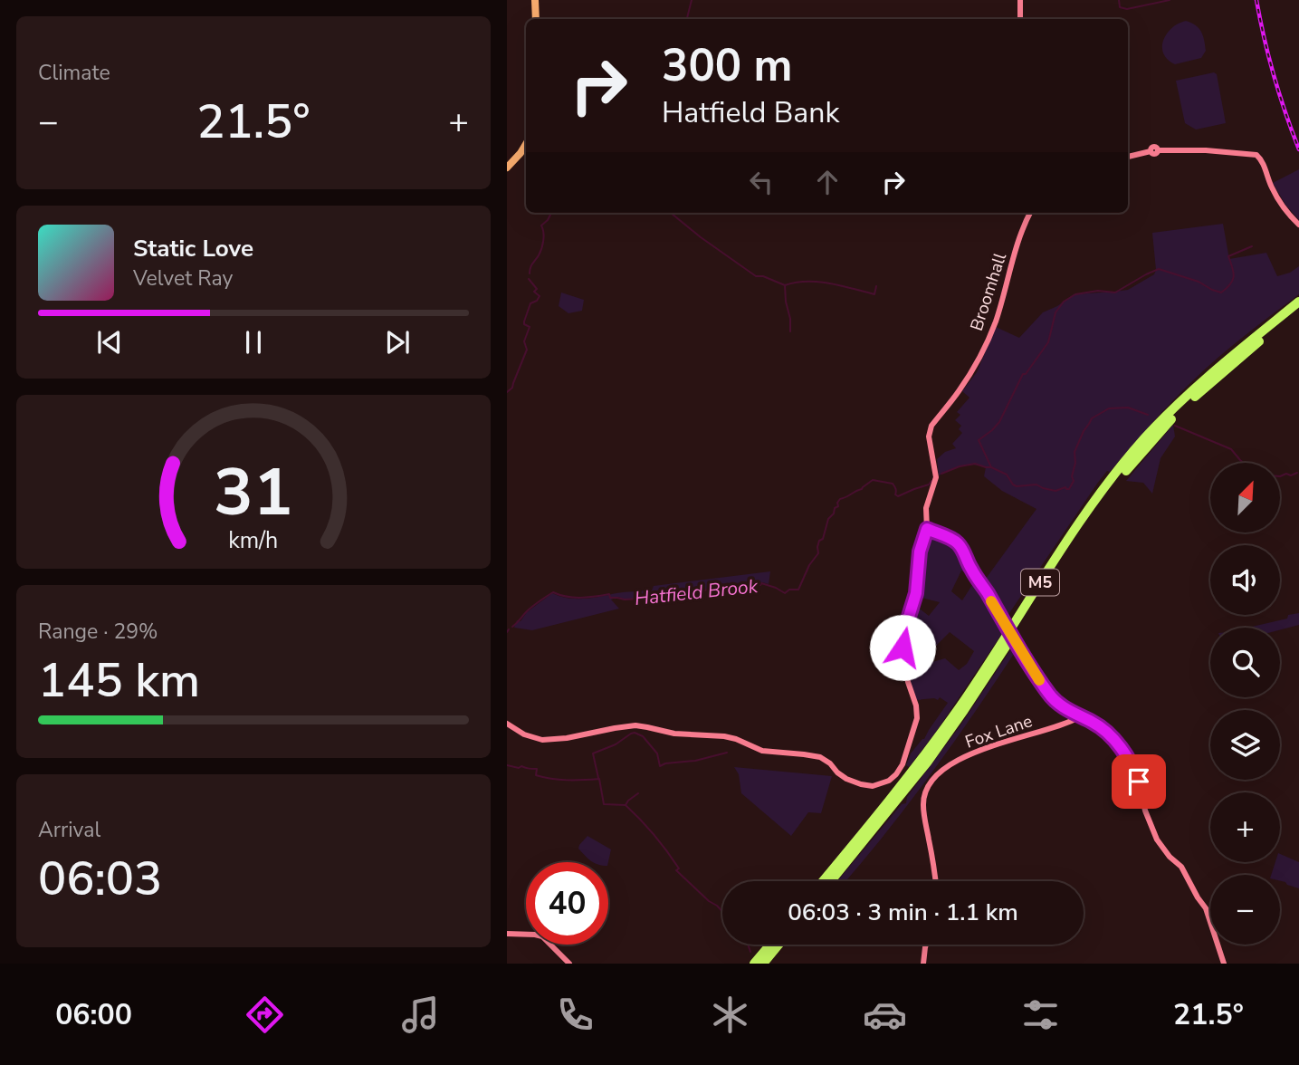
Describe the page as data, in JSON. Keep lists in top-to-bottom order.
{
  "streets": {
    "highway": ["M5"],
    "street": ["Broomhall", "Fox Lane"]
  },
  "water": ["Hatfield Brook"],
  "north": "top right",
  "page": {
    "tile": [
      "Climate",
      ["Range · 29%", "145 km"],
      ["Arrival", "06:03"]
    ],
    "turn": ["300 m", "Hatfield Bank"],
    "heat": ["−", "21.5°", "+"],
    "song": ["Static Love", "Velvet Ray"],
    "map_buttons": ["+", "−"],
    "limit": "40",
    "trip": "06:03 · 3 min · 1.1 km",
    "tabs": ["06:00", "21.5°"],
    "gauge": ["31", "km/h"]
  }
}
